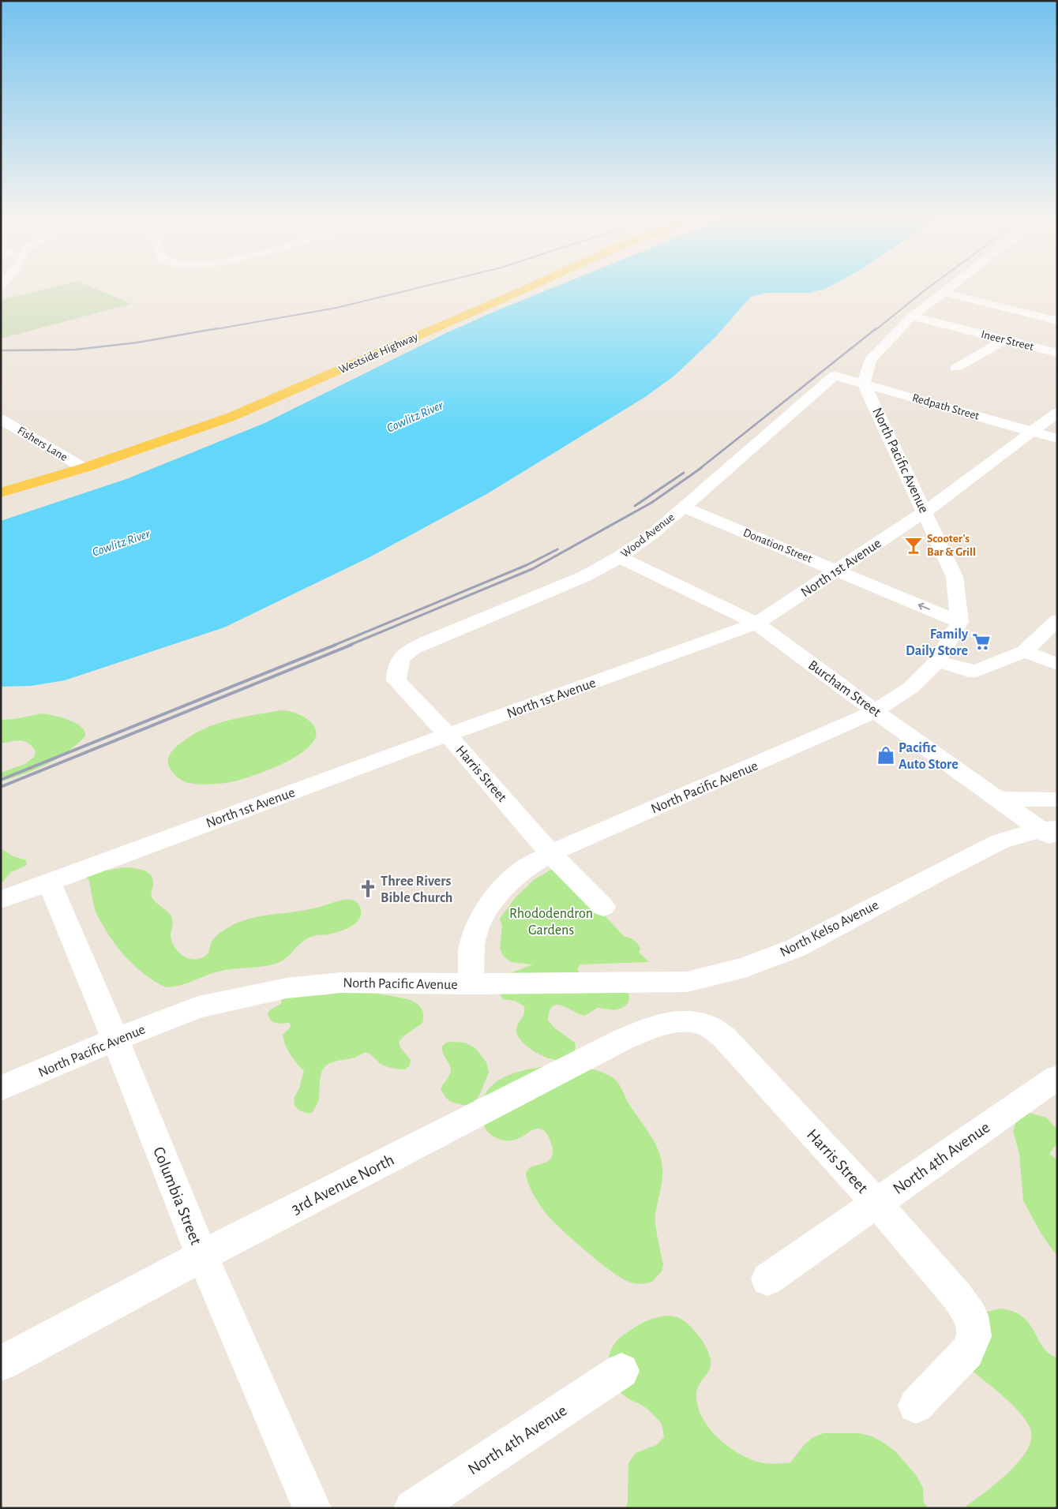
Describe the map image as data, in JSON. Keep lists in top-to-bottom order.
{
  "streets": {
    "main road": ["Westside Highway"],
    "street": [
      "Ineer Street",
      "Redpath Street",
      "Fishers Lane",
      "North Pacific Avenue",
      "Wood Avenue",
      "Donation Street",
      "North 1st Avenue",
      "Burcham Street",
      "Harris Street",
      "North Kelso Avenue",
      "North 4th Avenue",
      "3rd Avenue North",
      "Columbia Street"
    ]
  },
  "crossings": [
    ["Westside Highway", "Fishers Lane"],
    ["Redpath Street", "North Pacific Avenue"],
    ["Redpath Street", "Wood Avenue"],
    ["Redpath Street", "North 1st Avenue"],
    ["North Pacific Avenue", "Donation Street"],
    ["North Pacific Avenue", "North 1st Avenue"],
    ["North Pacific Avenue", "Burcham Street"],
    ["North Pacific Avenue", "Harris Street"],
    ["North Pacific Avenue", "North Kelso Avenue"],
    ["North Pacific Avenue", "Columbia Street"],
    ["Wood Avenue", "Donation Street"],
    ["Wood Avenue", "Burcham Street"],
    ["Wood Avenue", "Harris Street"],
    ["Donation Street", "North 1st Avenue"],
    ["North 1st Avenue", "Burcham Street"],
    ["North 1st Avenue", "Harris Street"],
    ["North 1st Avenue", "Columbia Street"],
    ["Burcham Street", "North Kelso Avenue"],
    ["Harris Street", "North 4th Avenue"],
    ["Harris Street", "3rd Avenue North"],
    ["3rd Avenue North", "Columbia Street"]
  ],
  "one_way": ["Donation Street"],
  "water": ["Cowlitz River"],
  "parks": ["Rhododendron Gardens"],
  "places": {
    "bar": ["Scooter's Bar & Grill"],
    "supermarket": ["Family Daily Store"],
    "shop": ["Pacific Auto Store"],
    "church": ["Three Rivers Bible Church"]
  }
}
